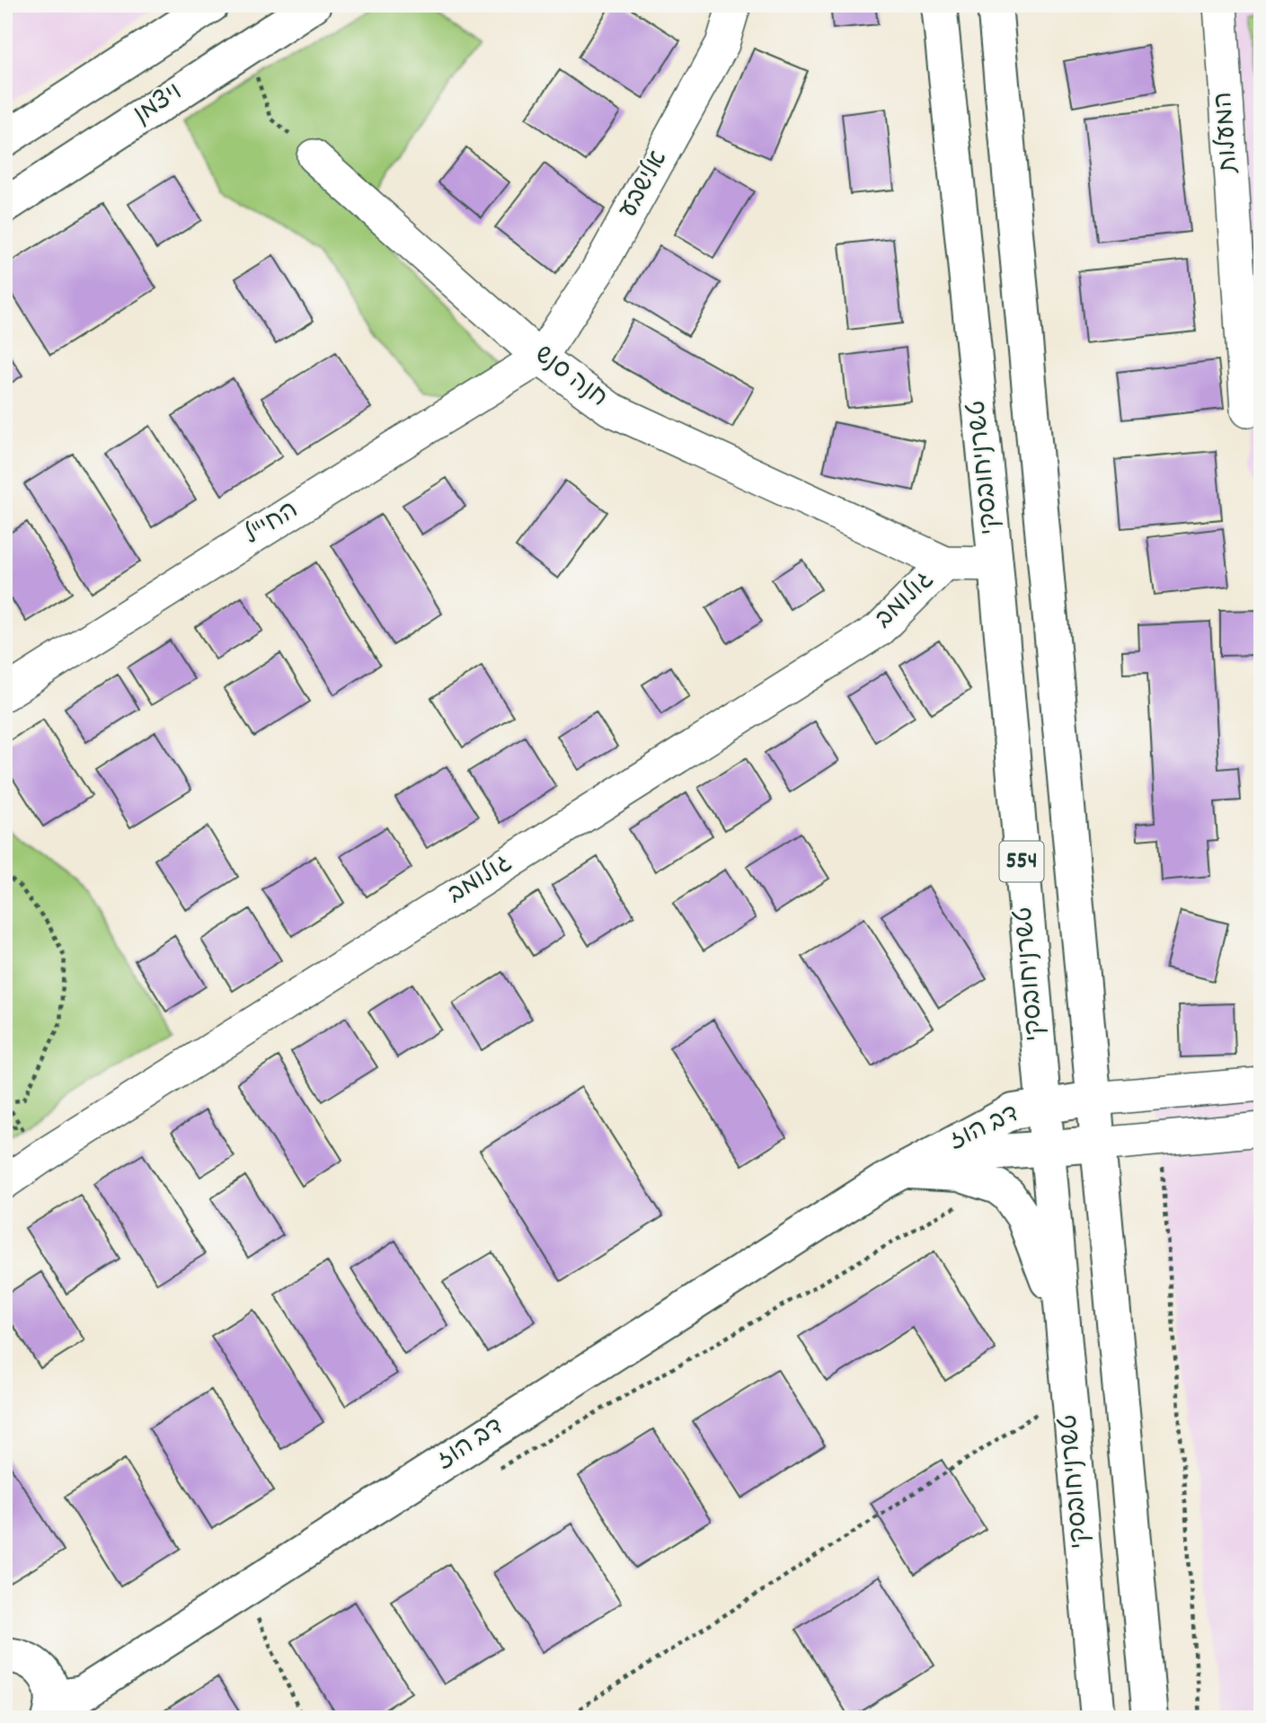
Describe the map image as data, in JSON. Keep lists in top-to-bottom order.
{
  "streets": {
    "main road": [
      "ויצמן",
      "טשרניחובסקי",
      "554",
      "דב הוז"
    ],
    "street": [
      "המעלות",
      "אלישבע",
      "חנה סנש",
      "החי\"ל",
      "גולומב"
    ]
  },
  "crossings": [
    ["אלישבע", "חנה סנש"],
    ["אלישבע", "החי\"ל"],
    ["חנה סנש", "טשרניחובסקי"],
    ["חנה סנש", "החי\"ל"],
    ["חנה סנש", "גולומב"],
    ["טשרניחובסקי", "דב הוז"]
  ]
}
